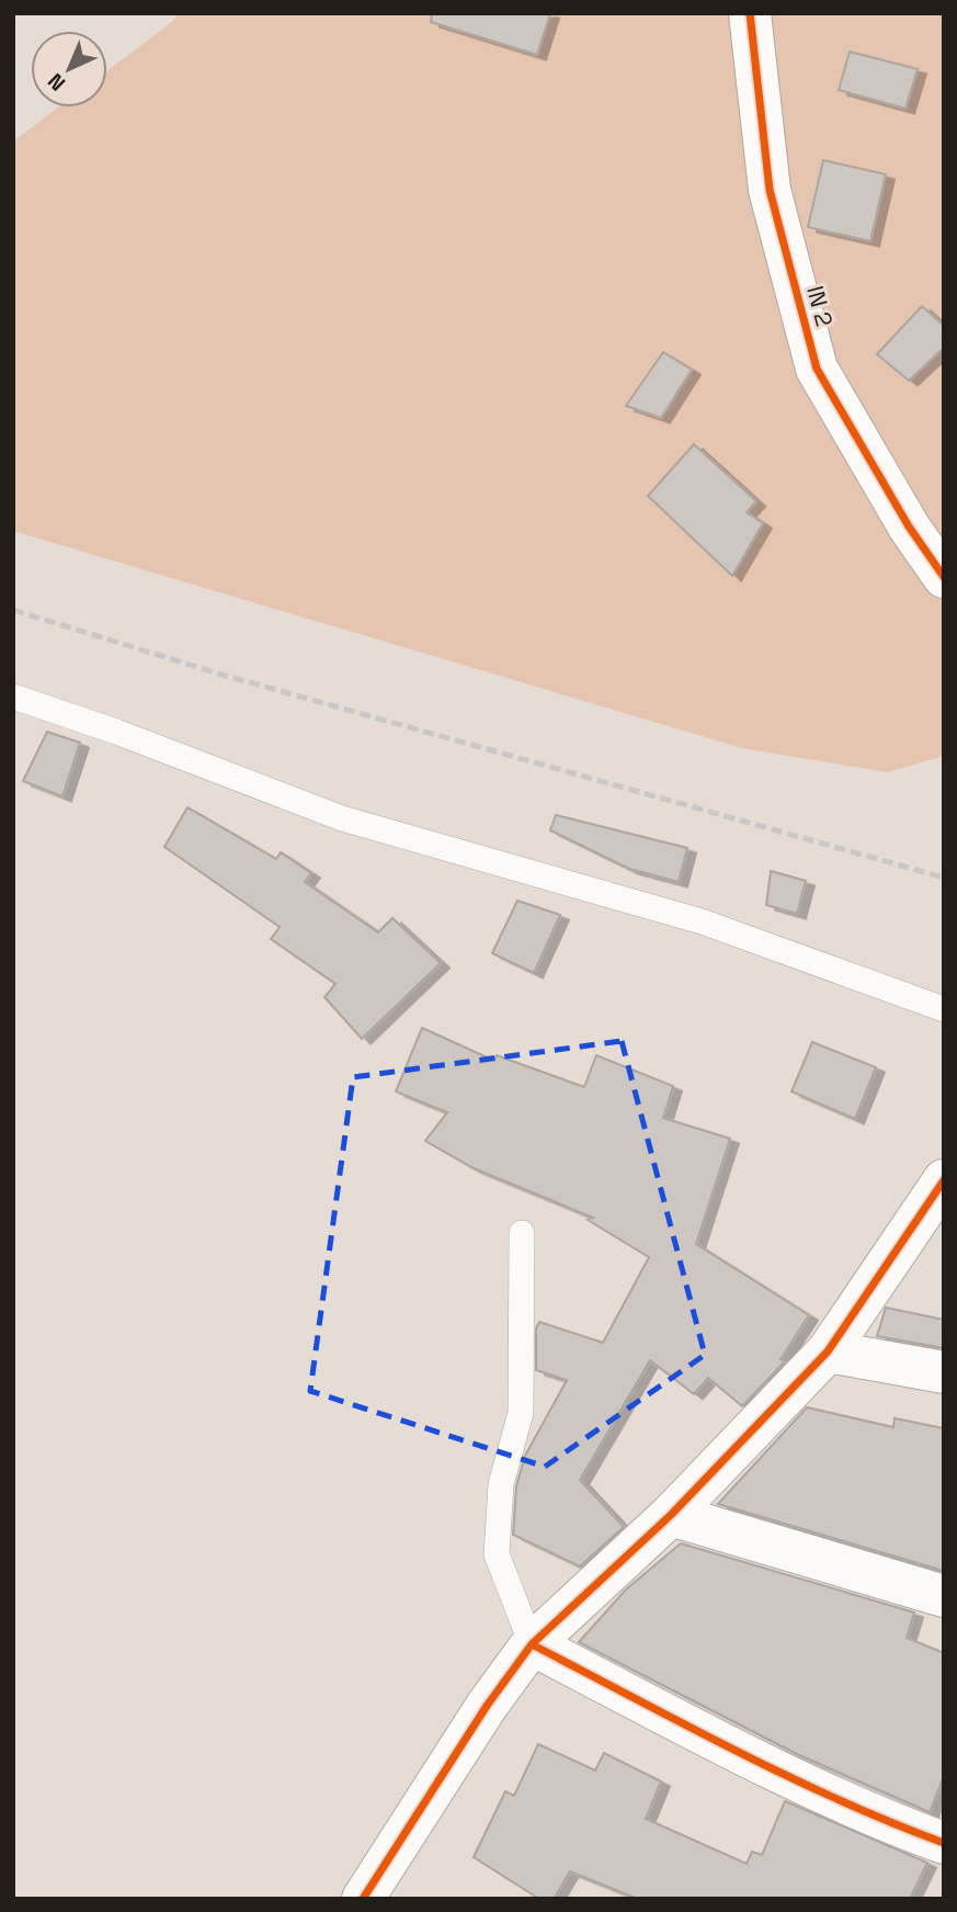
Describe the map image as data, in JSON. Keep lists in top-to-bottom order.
{
  "streets": {
    "street": ["IN 2"]
  },
  "north": "bottom left"
}
